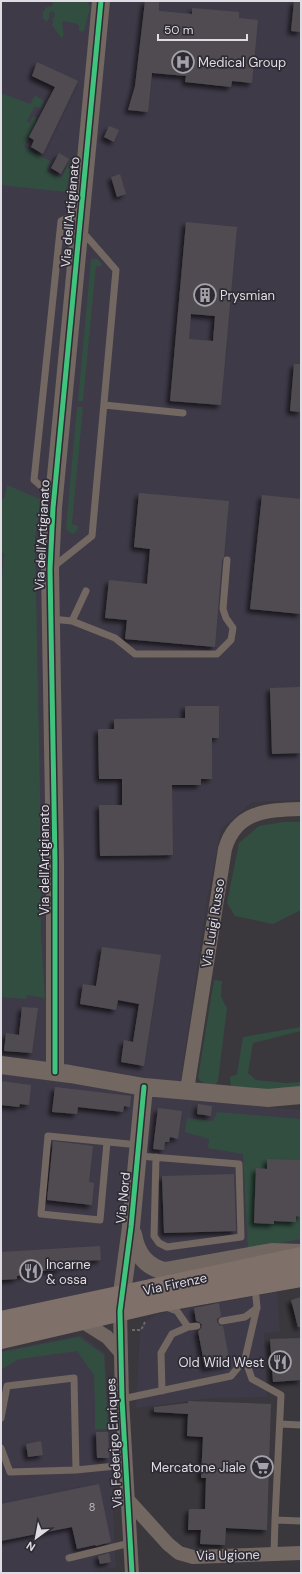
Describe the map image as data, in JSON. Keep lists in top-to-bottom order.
{
  "streets": {
    "main road": ["Via Firenze"],
    "street": [
      "Via dell'Artigianato",
      "Via Luigi Russo",
      "Via Nord",
      "Via Federigo Enriques",
      "Via Ugione"
    ]
  },
  "crossings": [
    ["Via Nord", "Via Firenze"],
    ["Via Nord", "Via Federigo Enriques"],
    ["Via Firenze", "Via Federigo Enriques"],
    ["Via Federigo Enriques", "Via Ugione"]
  ],
  "places": {
    "hospital": ["Medical Group"],
    "building": ["Prysmian"],
    "restaurant": ["Incarne & ossa", "Old Wild West"],
    "supermarket": ["Mercatone Jiale"]
  },
  "house_numbers": ["8"],
  "scale_bar": "50 m",
  "north": "bottom left"
}
